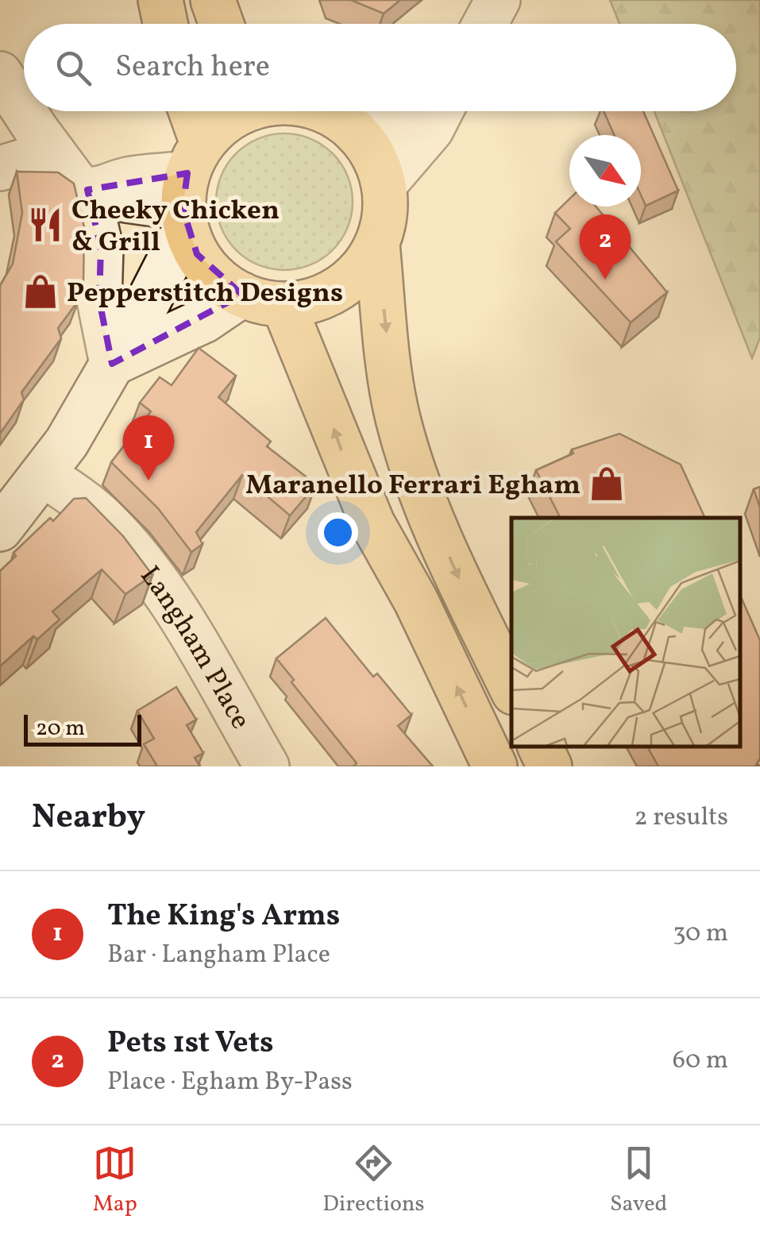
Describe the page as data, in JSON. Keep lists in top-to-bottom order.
{
  "streets": {
    "street": ["Langham Place"]
  },
  "places": {
    "restaurant": ["Cheeky Chicken & Grill"],
    "shop": ["Pepperstitch Designs", "Maranello Ferrari Egham"]
  },
  "scale_bar": "20 m",
  "north": "bottom right",
  "page": {
    "search": "Search here",
    "pins": ["2", "1"],
    "scale": "20 m",
    "heading": ["Nearby", "2 results"],
    "list": [
      {
        "mark": "1",
        "name": "The King's Arms",
        "note": "Bar · Langham Place",
        "value": "30 m"
      },
      {
        "mark": "2",
        "name": "Pets 1st Vets",
        "note": "Place · Egham By-Pass",
        "value": "60 m"
      }
    ],
    "nav": ["Map", "Directions", "Saved"]
  }
}
